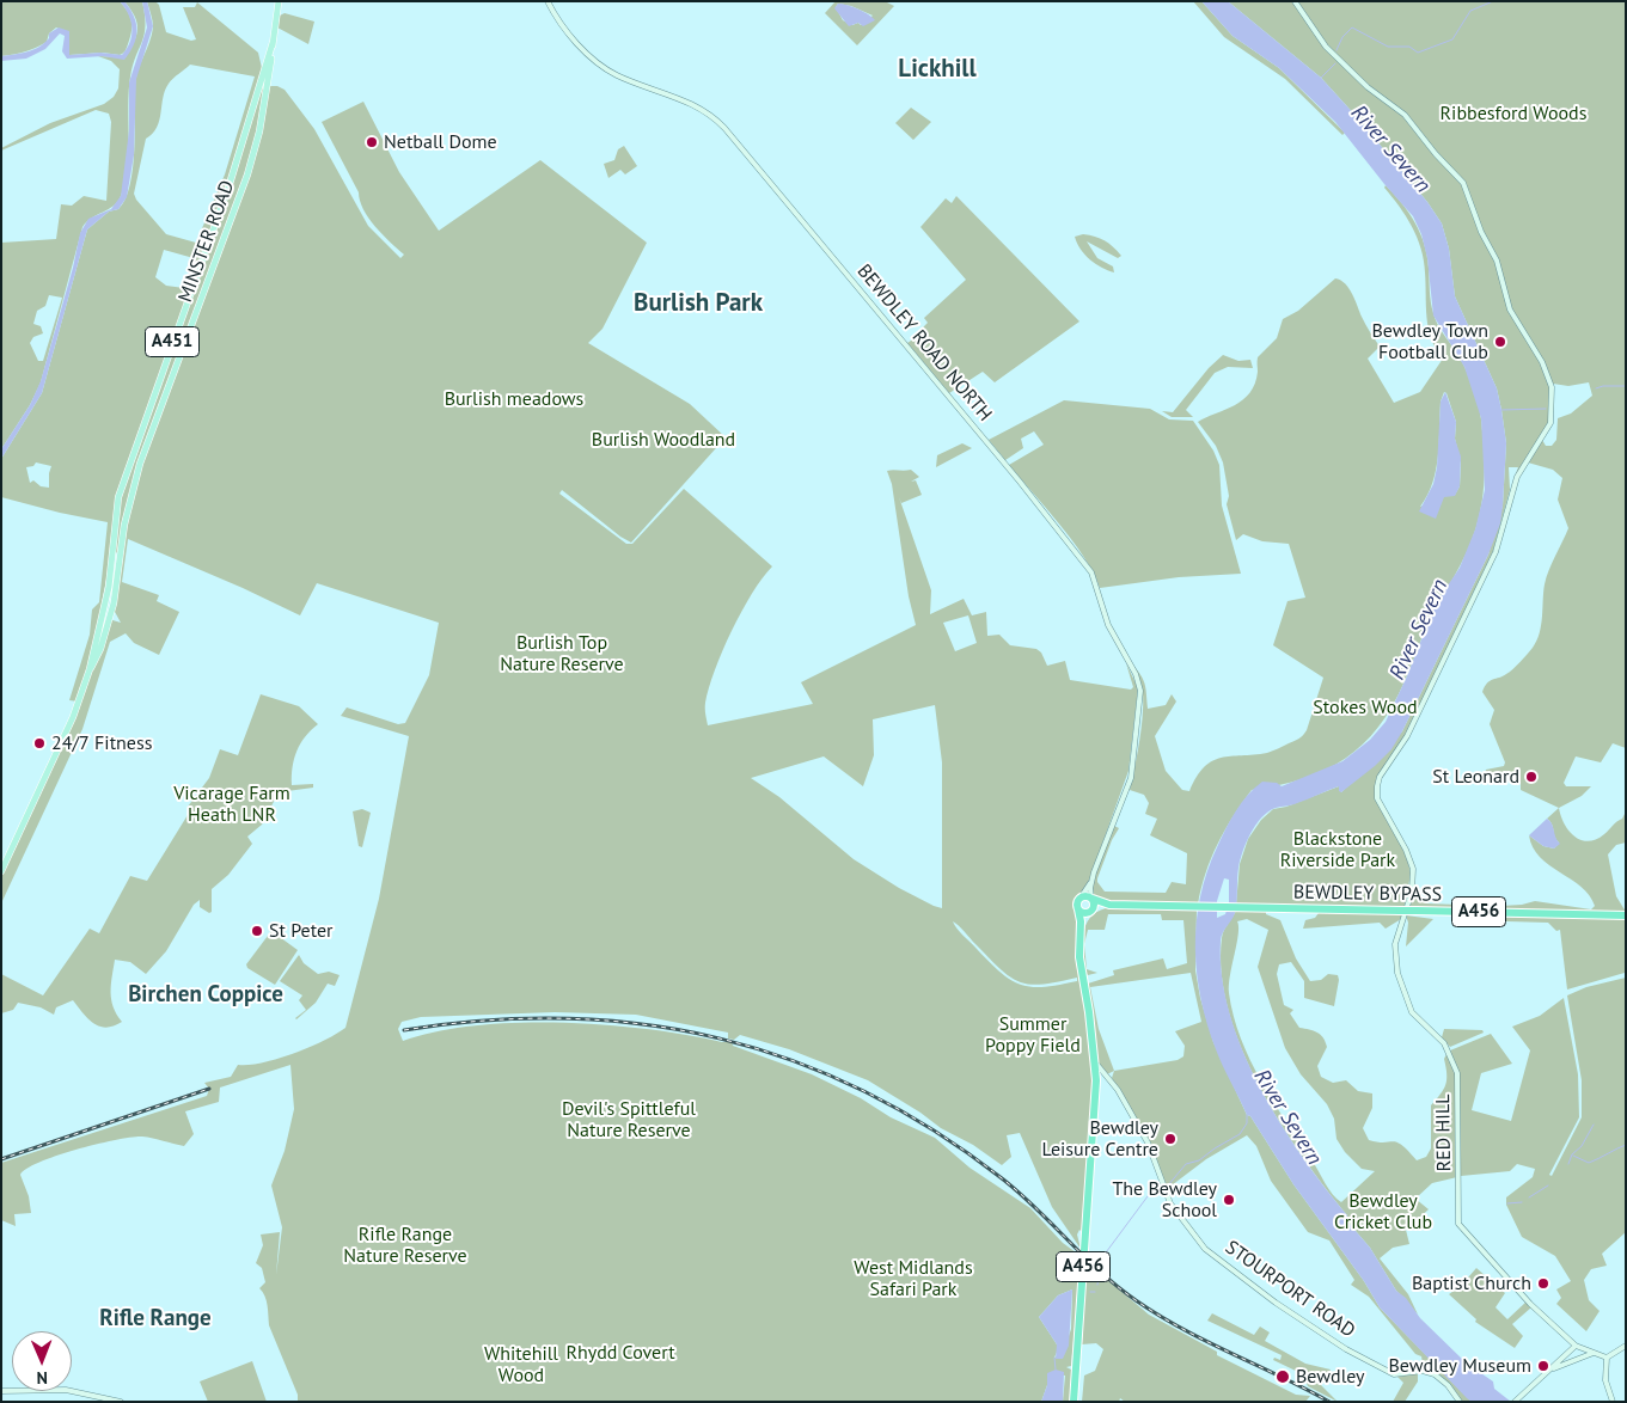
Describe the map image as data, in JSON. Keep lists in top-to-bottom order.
{
  "streets": {
    "highway": ["BEWDLEY BYPASS", "A456"],
    "main road": [
      "MINSTER ROAD",
      "A451",
      "BEWDLEY ROAD NORTH",
      "RED HILL",
      "STOURPORT ROAD"
    ]
  },
  "crossings": [
    ["MINSTER ROAD", "A451"],
    ["BEWDLEY BYPASS", "A456"],
    ["A456", "STOURPORT ROAD"]
  ],
  "districts": [
    "Lickhill",
    "Burlish Park",
    "Birchen Coppice",
    "Rifle Range"
  ],
  "water": ["River Severn"],
  "parks": [
    "Ribbesford Woods",
    "Burlish meadows",
    "Burlish Woodland",
    "Burlish Top Nature Reserve",
    "Stokes Wood",
    "Vicarage Farm Heath LNR",
    "Blackstone Riverside Park",
    "Summer Poppy Field",
    "Devil's Spittleful Nature Reserve",
    "Bewdley Cricket Club",
    "Rifle Range Nature Reserve",
    "West Midlands Safari Park",
    "Rhydd Covert",
    "Whitehill Wood"
  ],
  "places": [
    "Netball Dome",
    "Bewdley Town Football Club",
    "24/7 Fitness",
    "St Leonard",
    "St Peter",
    "Bewdley Leisure Centre",
    "The Bewdley School",
    "Baptist Church",
    "Bewdley Museum",
    "Bewdley"
  ],
  "north": "bottom"
}
